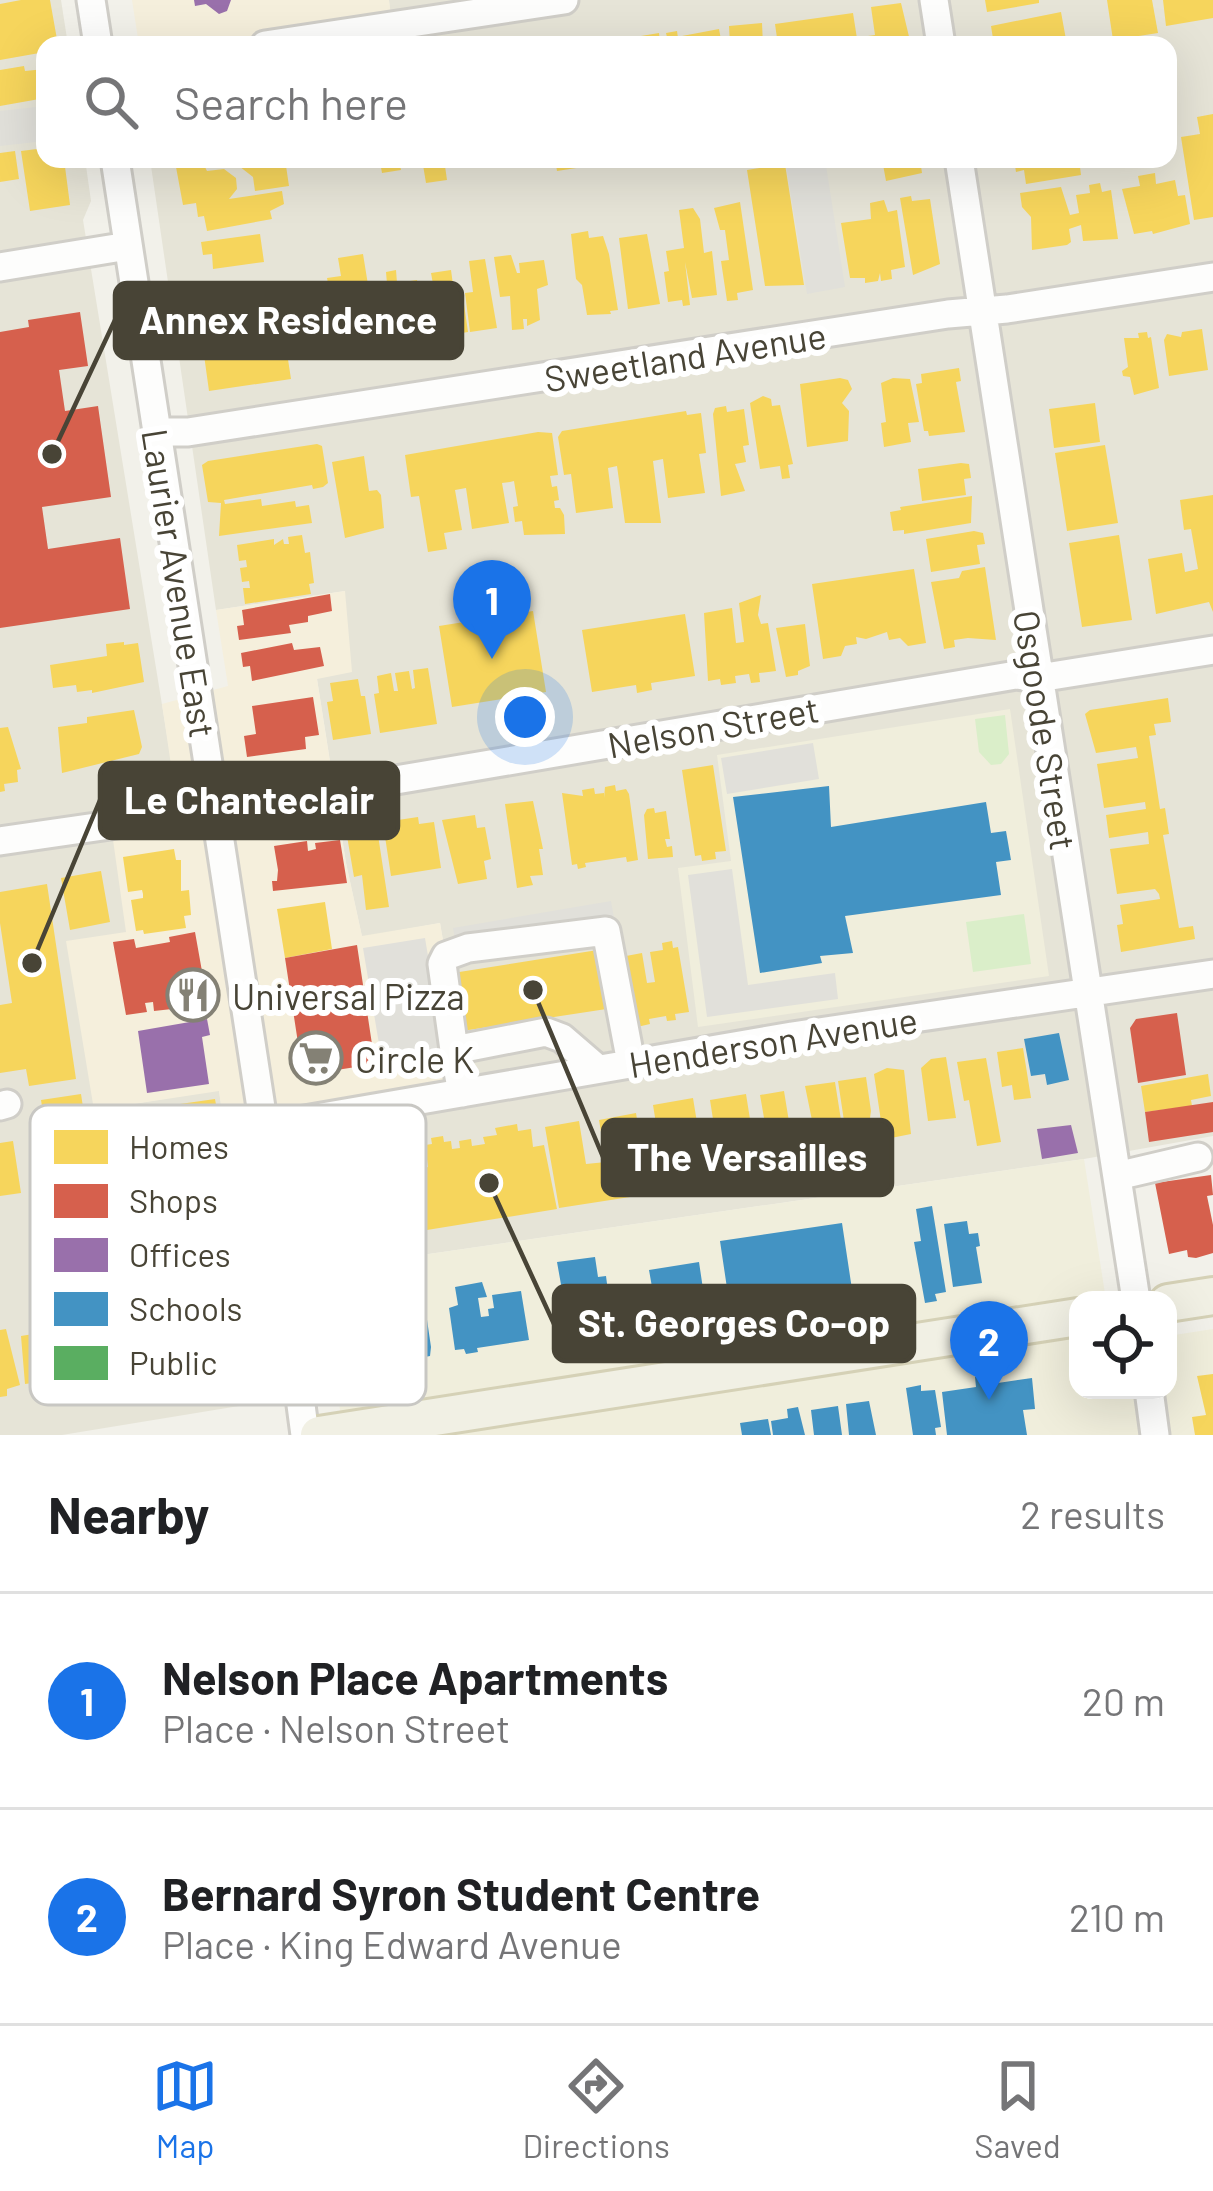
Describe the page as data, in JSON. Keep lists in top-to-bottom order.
{
  "streets": {
    "street": [
      "Sweetland Avenue",
      "Laurier Avenue East",
      "Nelson Street",
      "Osgoode Street",
      "Henderson Avenue"
    ]
  },
  "crossings": [
    ["Sweetland Avenue", "Laurier Avenue East"],
    ["Sweetland Avenue", "Osgoode Street"],
    ["Laurier Avenue East", "Nelson Street"],
    ["Nelson Street", "Osgoode Street"],
    ["Osgoode Street", "Henderson Avenue"]
  ],
  "places": {
    "other": [
      "Annex Residence",
      "Le Chanteclair",
      "The Versailles",
      "St. Georges Co-op"
    ],
    "restaurant": ["Universal Pizza"],
    "supermarket": ["Circle K"]
  },
  "legend": [
    "Homes",
    "Shops",
    "Offices",
    "Schools",
    "Public"
  ],
  "page": {
    "search": "Search here",
    "pins": ["1", "2"],
    "heading": ["Nearby", "2 results"],
    "list": [
      {
        "mark": "1",
        "name": "Nelson Place Apartments",
        "note": "Place · Nelson Street",
        "value": "20 m"
      },
      {
        "mark": "2",
        "name": "Bernard Syron Student Centre",
        "note": "Place · King Edward Avenue",
        "value": "210 m"
      }
    ],
    "nav": ["Map", "Directions", "Saved"]
  }
}
